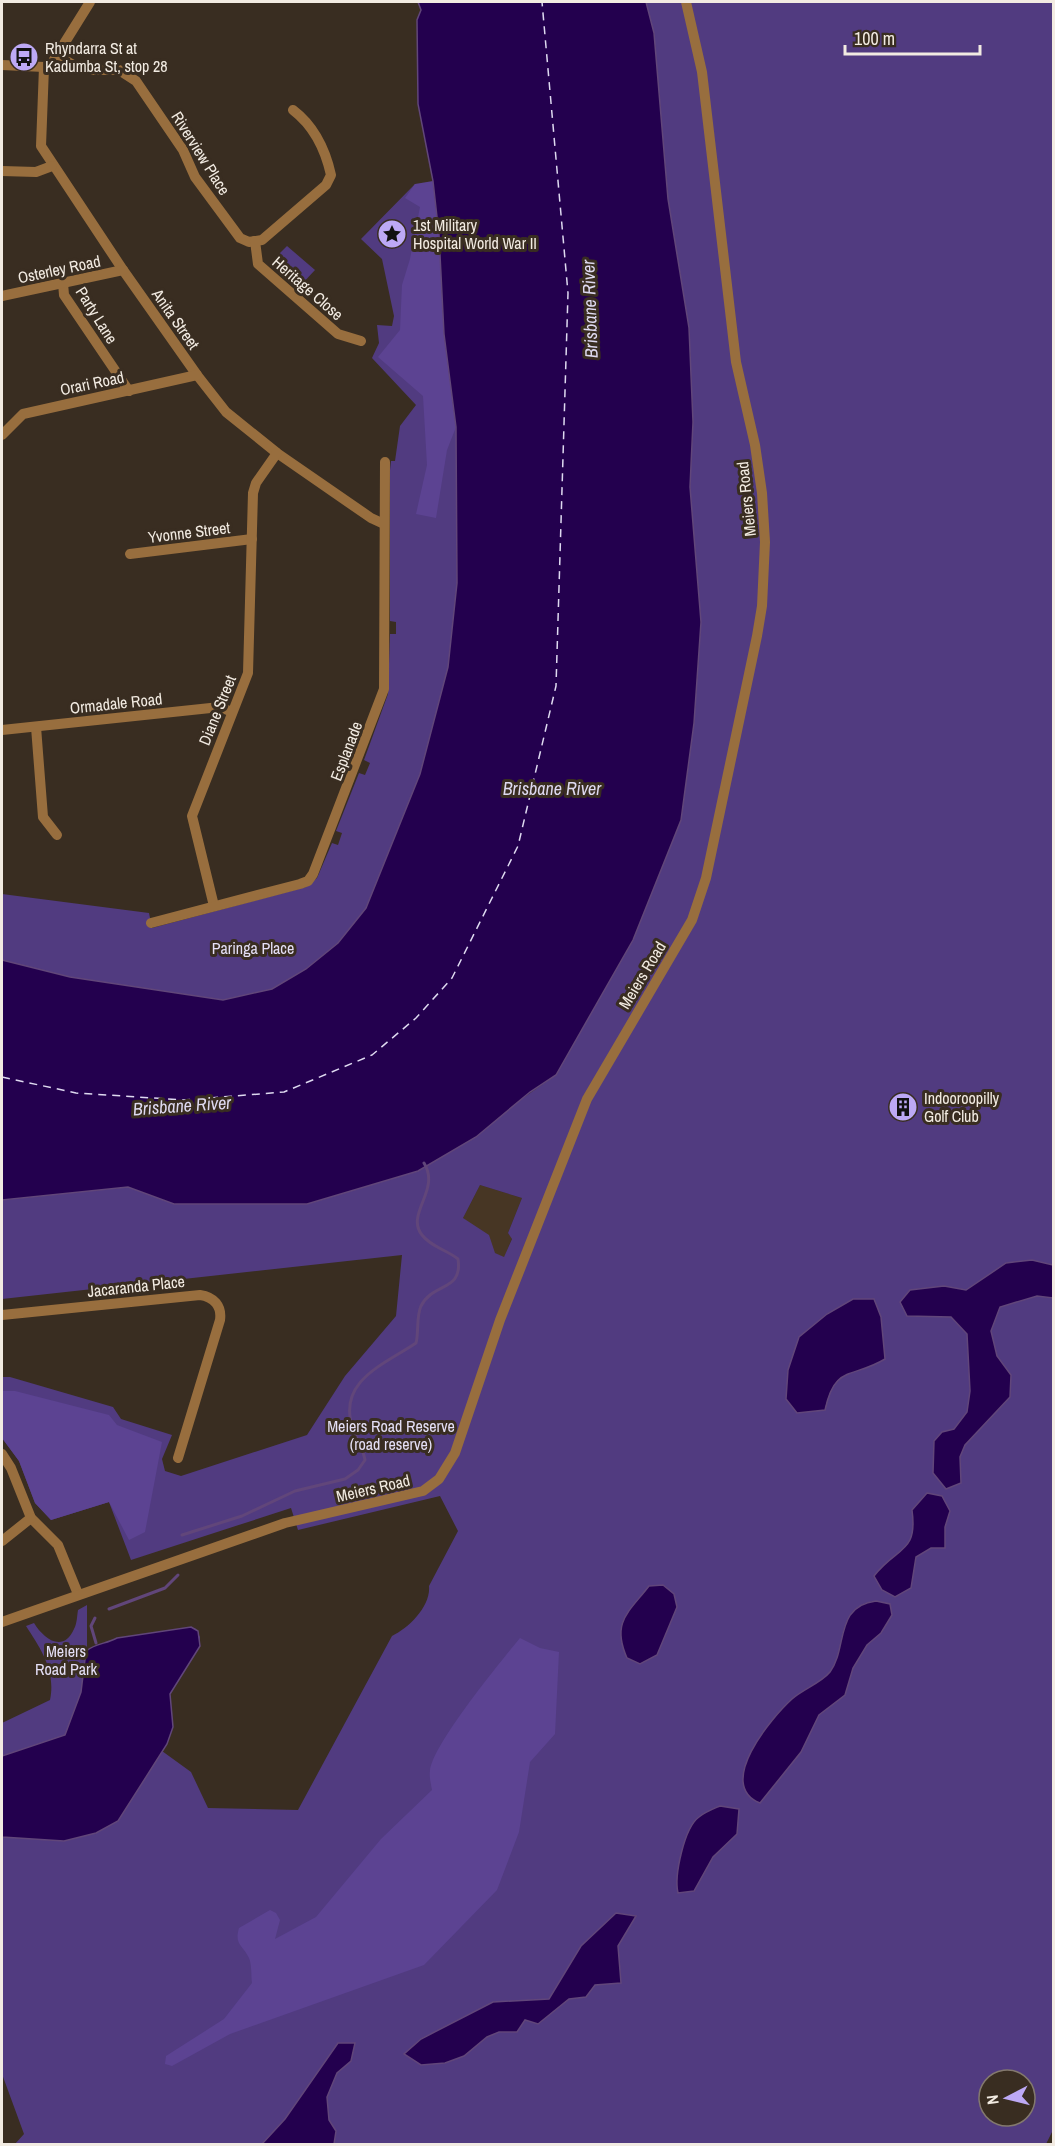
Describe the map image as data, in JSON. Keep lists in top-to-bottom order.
{
  "streets": {
    "street": [
      "Riverview Place",
      "Osterley Road",
      "Heritage Close",
      "Party Lane",
      "Anita Street",
      "Orari Road",
      "Meiers Road",
      "Yvonne Street",
      "Ormadale Road",
      "Diane Street",
      "Esplanade",
      "Jacaranda Place"
    ]
  },
  "crossings": [
    ["Riverview Place", "Heritage Close"],
    ["Osterley Road", "Party Lane"],
    ["Osterley Road", "Anita Street"],
    ["Party Lane", "Orari Road"],
    ["Anita Street", "Orari Road"],
    ["Anita Street", "Diane Street"],
    ["Anita Street", "Esplanade"],
    ["Yvonne Street", "Diane Street"],
    ["Ormadale Road", "Diane Street"],
    ["Diane Street", "Esplanade"]
  ],
  "water": ["Brisbane River"],
  "parks": ["Paringa Place", "Meiers Road Reserve (road reserve)", "Meiers Road Park"],
  "places": {
    "bus stop": ["Rhyndarra St at Kadumba St, stop 28"],
    "place": ["1st Military Hospital World War II"],
    "building": ["Indooroopilly Golf Club"]
  },
  "scale_bar": "100 m",
  "north": "left"
}
